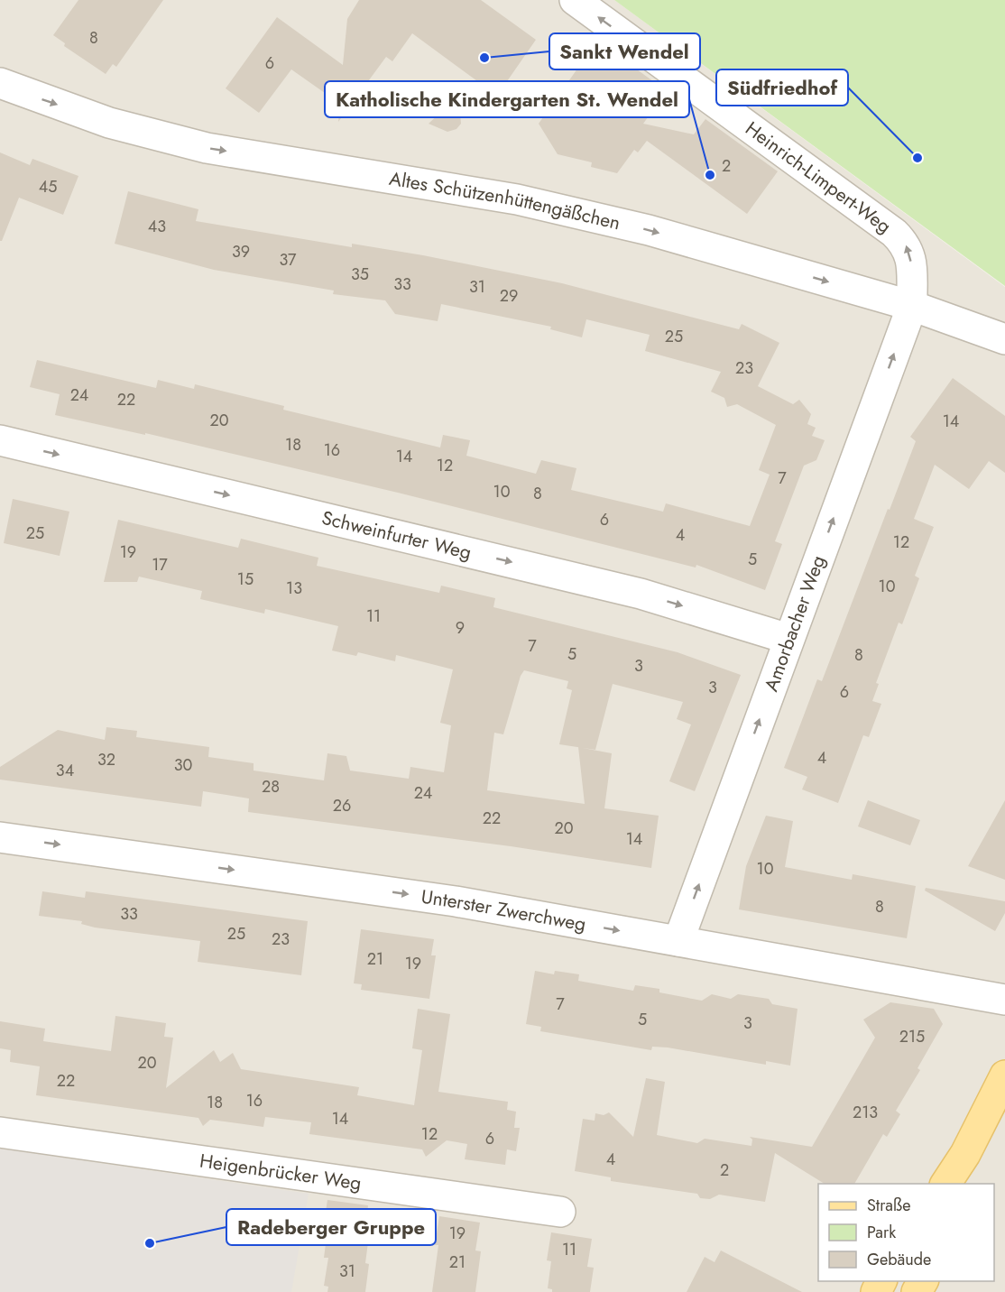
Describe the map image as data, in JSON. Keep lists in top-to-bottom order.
{
  "streets": {
    "street": [
      "Heinrich-Limpert-Weg",
      "Altes Schützenhüttengäßchen",
      "Schweinfurter Weg",
      "Amorbacher Weg",
      "Unterster Zwerchweg",
      "Heigenbrücker Weg"
    ]
  },
  "crossings": [
    ["Heinrich-Limpert-Weg", "Altes Schützenhüttengäßchen"],
    ["Heinrich-Limpert-Weg", "Amorbacher Weg"],
    ["Altes Schützenhüttengäßchen", "Amorbacher Weg"],
    ["Schweinfurter Weg", "Amorbacher Weg"],
    ["Amorbacher Weg", "Unterster Zwerchweg"]
  ],
  "one_way": [
    "Heinrich-Limpert-Weg",
    "Altes Schützenhüttengäßchen",
    "Schweinfurter Weg",
    "Amorbacher Weg",
    "Unterster Zwerchweg"
  ],
  "places": [
    "Sankt Wendel",
    "Südfriedhof",
    "Katholische Kindergarten St. Wendel",
    "Radeberger Gruppe"
  ],
  "house_numbers": [
    "8",
    "6",
    "2",
    "45",
    "43",
    "39",
    "37",
    "35",
    "33",
    "31",
    "29",
    "25",
    "23",
    "24",
    "22",
    "20",
    "14",
    "18",
    "16",
    "14",
    "12",
    "7",
    "10",
    "8",
    "6",
    "25",
    "4",
    "12",
    "19",
    "5",
    "17",
    "15",
    "10",
    "13",
    "11",
    "9",
    "7",
    "5",
    "8",
    "3",
    "3",
    "6",
    "4",
    "32",
    "30",
    "34",
    "28",
    "24",
    "26",
    "22",
    "20",
    "14",
    "10",
    "8",
    "33",
    "25",
    "23",
    "21",
    "19",
    "7",
    "5",
    "3",
    "215",
    "20",
    "22",
    "16",
    "18",
    "213",
    "14",
    "12",
    "6",
    "4",
    "2",
    "19",
    "11",
    "21",
    "31"
  ],
  "legend": ["Straße", "Park", "Gebäude"]
}
